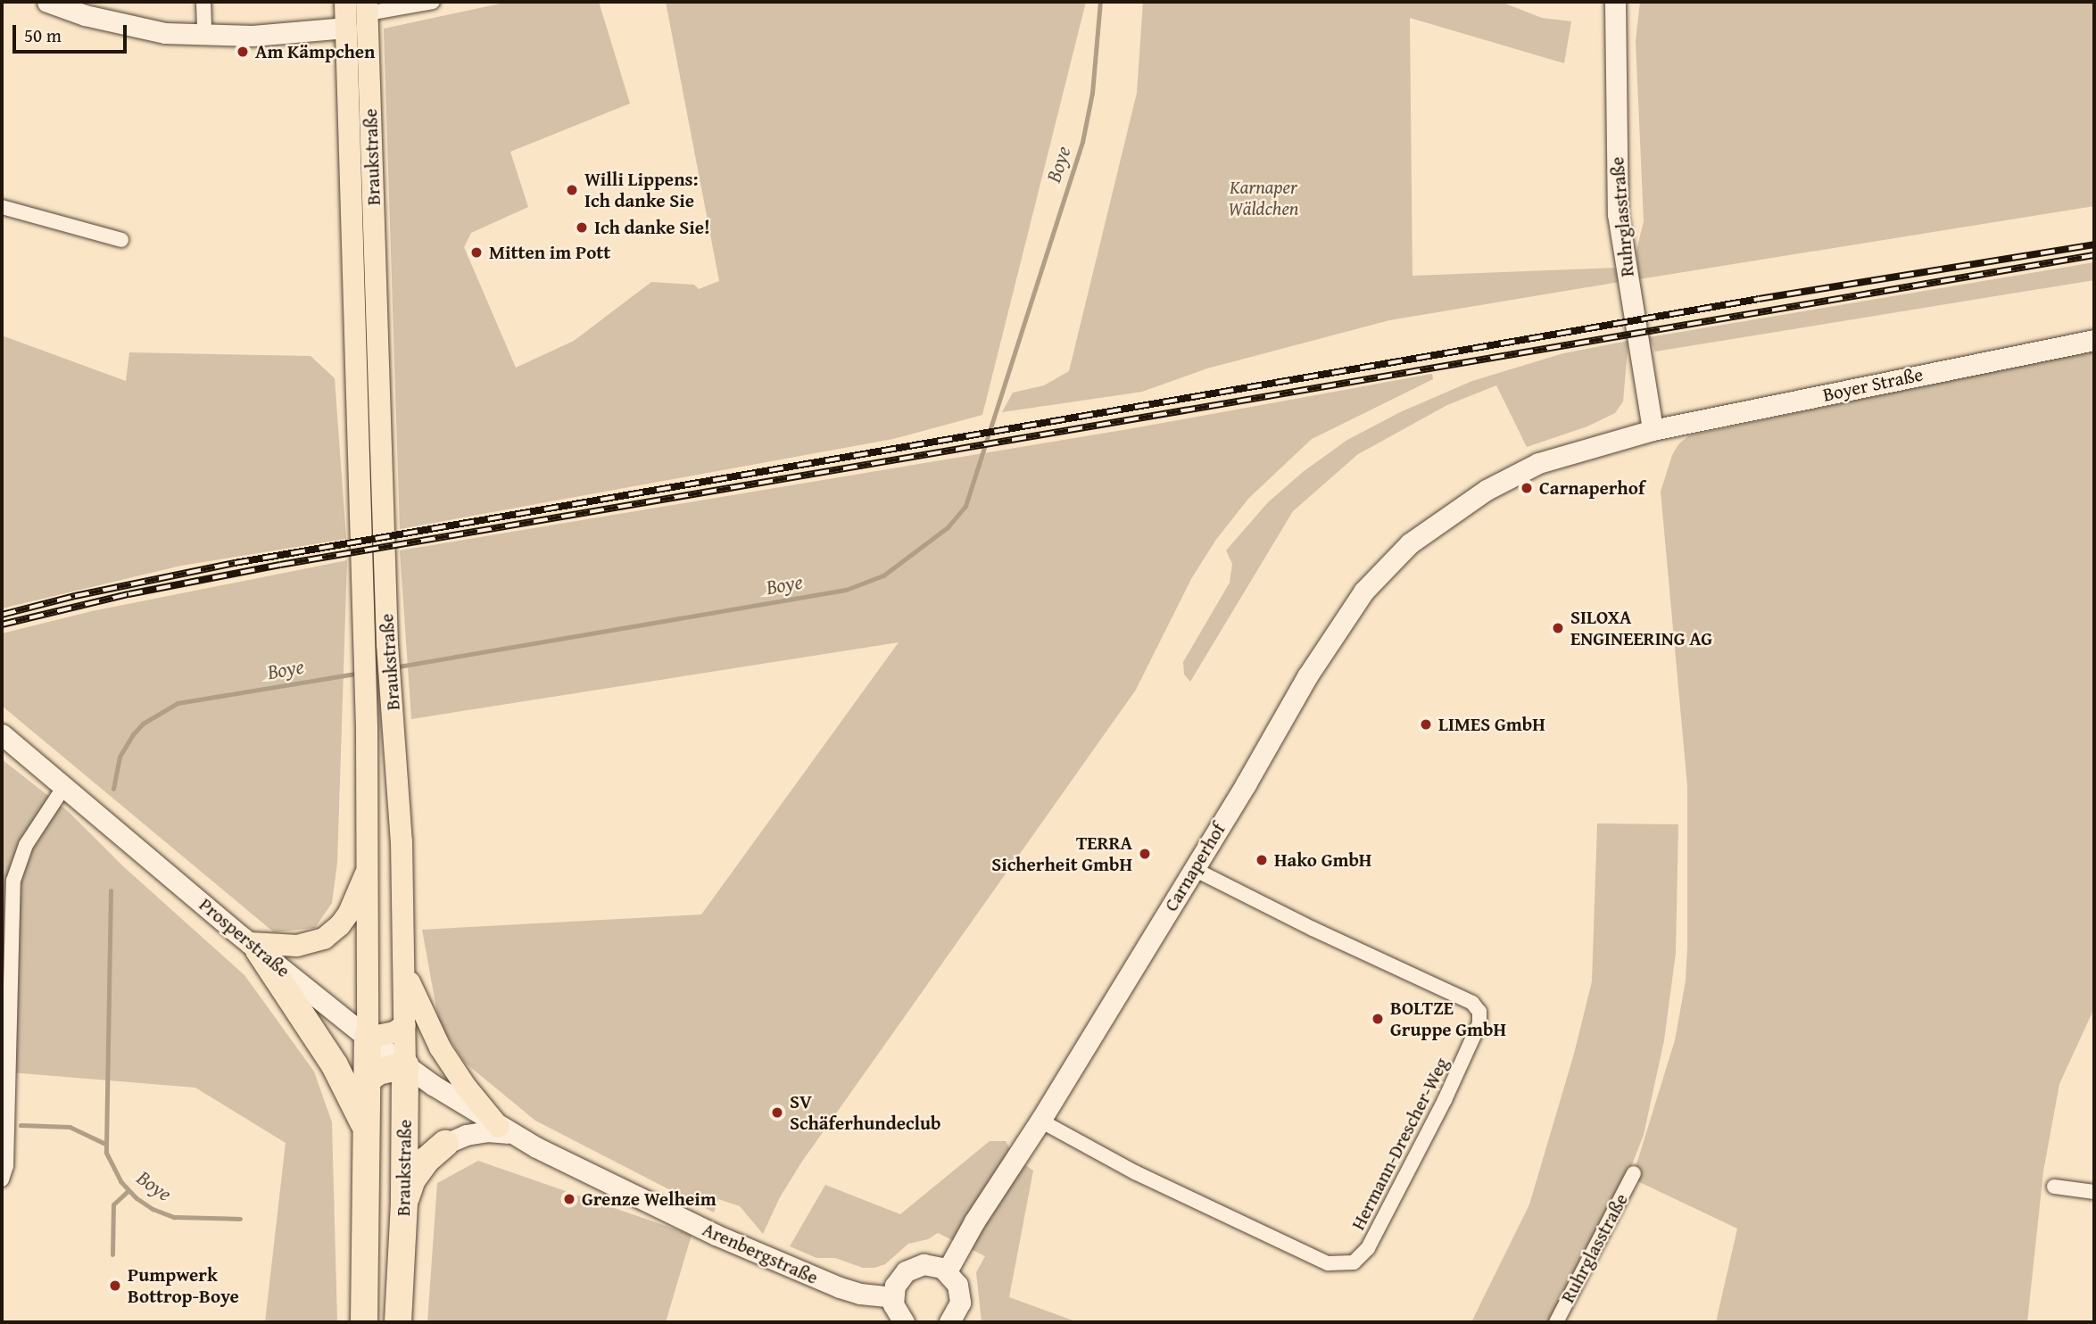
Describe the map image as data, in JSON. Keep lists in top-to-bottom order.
{
  "streets": {
    "highway": ["Braukstraße"],
    "street": [
      "Ruhrglasstraße",
      "Boyer Straße",
      "Carnaperhof",
      "Prosperstraße",
      "Hermann-Drescher-Weg",
      "Arenbergstraße"
    ]
  },
  "crossings": [
    ["Braukstraße", "Prosperstraße"],
    ["Ruhrglasstraße", "Boyer Straße"],
    ["Ruhrglasstraße", "Carnaperhof"],
    ["Boyer Straße", "Carnaperhof"],
    ["Carnaperhof", "Hermann-Drescher-Weg"],
    ["Prosperstraße", "Arenbergstraße"]
  ],
  "water": ["Boye"],
  "parks": ["Karnaper Wäldchen"],
  "places": [
    "Am Kämpchen",
    "Willi Lippens: Ich danke Sie",
    "Ich danke Sie!",
    "Mitten im Pott",
    "Carnaperhof",
    "SILOXA ENGINEERING AG",
    "LIMES GmbH",
    "TERRA Sicherheit GmbH",
    "Hako GmbH",
    "BOLTZE Gruppe GmbH",
    "SV Schäferhundeclub",
    "Grenze Welheim",
    "Pumpwerk Bottrop-Boye"
  ],
  "scale_bar": "50 m"
}
